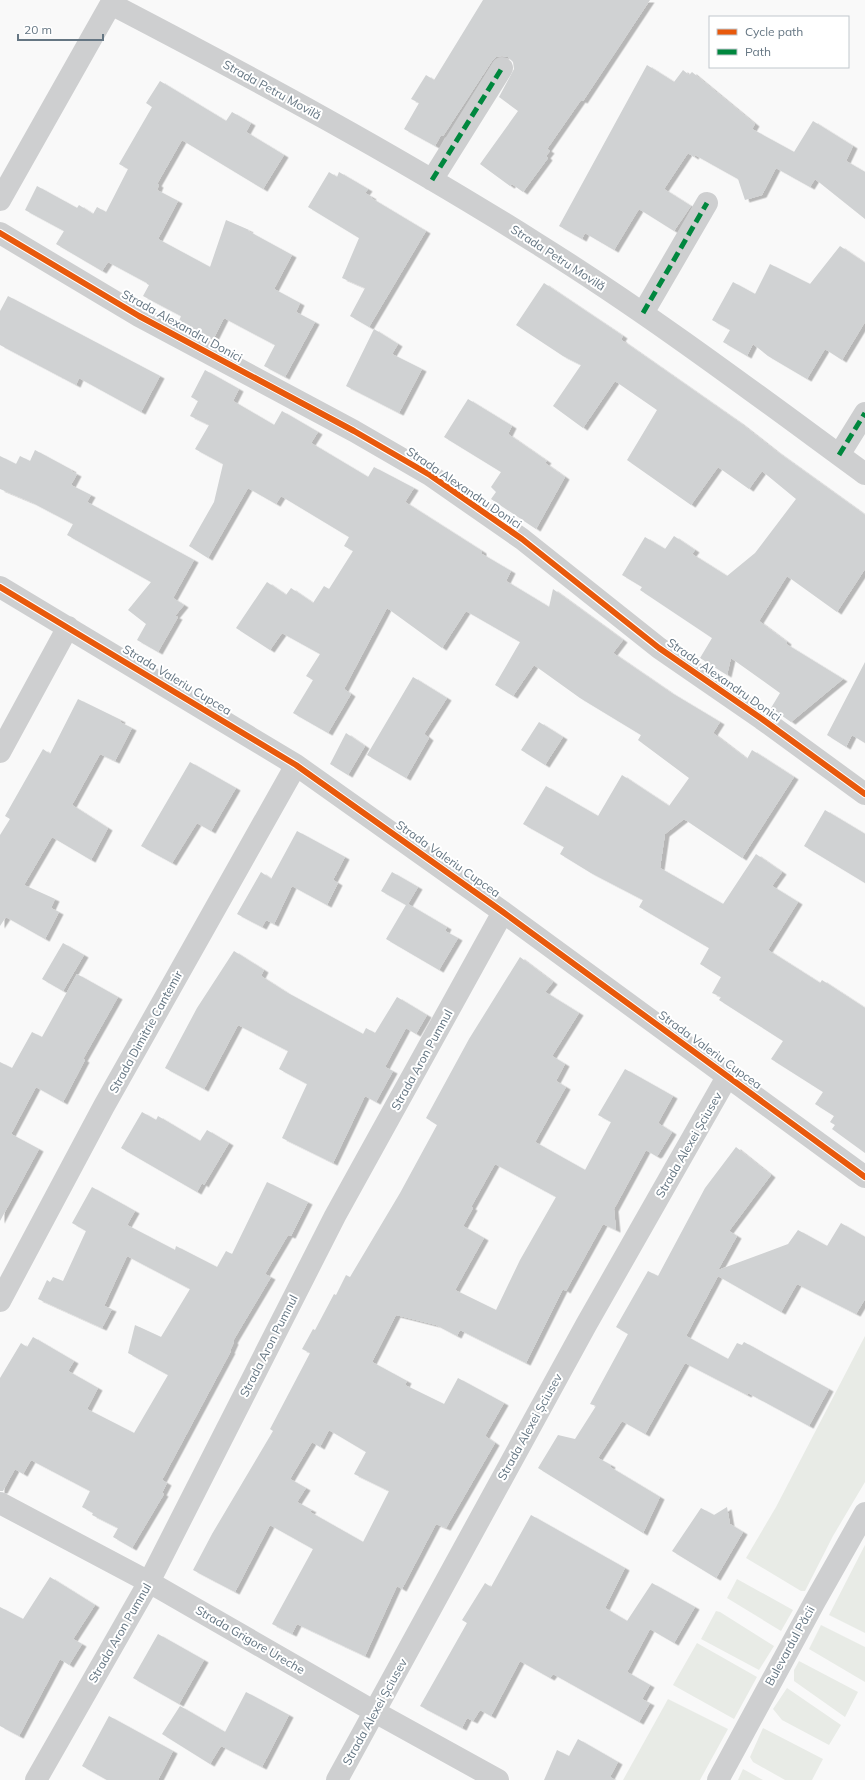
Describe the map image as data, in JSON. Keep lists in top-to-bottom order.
{
  "streets": {
    "street": [
      "Strada Petru Movilă",
      "Strada Alexandru Donici",
      "Strada Valeriu Cupcea",
      "Strada Dimitrie Cantemir",
      "Strada Aron Pumnul",
      "Strada Alexei Șciusev",
      "Strada Grigore Ureche",
      "Bulevardul Păcii"
    ]
  },
  "crossings": [
    ["Strada Valeriu Cupcea", "Strada Dimitrie Cantemir"],
    ["Strada Valeriu Cupcea", "Strada Aron Pumnul"],
    ["Strada Valeriu Cupcea", "Strada Alexei Șciusev"],
    ["Strada Aron Pumnul", "Strada Grigore Ureche"],
    ["Strada Alexei Șciusev", "Strada Grigore Ureche"]
  ],
  "legend": ["Cycle path", "Path"],
  "scale_bar": "20 m"
}
